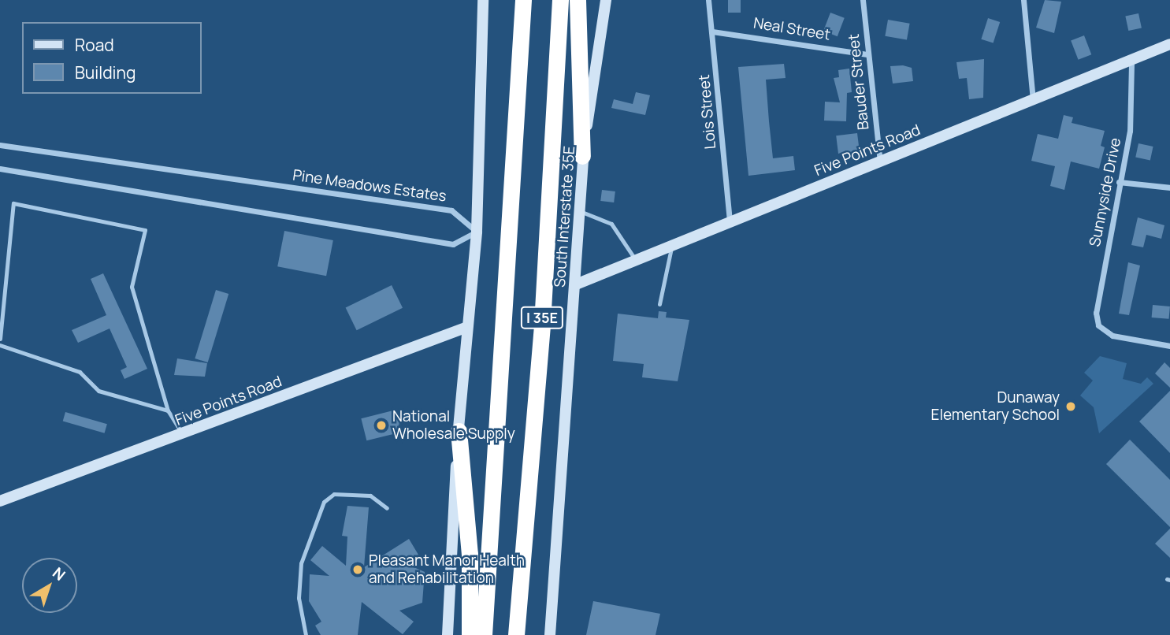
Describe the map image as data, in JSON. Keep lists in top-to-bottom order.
{
  "streets": {
    "highway": ["I 35E"],
    "main road": ["Five Points Road", "South Interstate 35E"],
    "street": [
      "Neal Street",
      "Bauder Street",
      "Lois Street",
      "Pine Meadows Estates",
      "Sunnyside Drive"
    ]
  },
  "crossings": [
    ["Neal Street", "Bauder Street"],
    ["Neal Street", "Lois Street"],
    ["Bauder Street", "Five Points Road"],
    ["Lois Street", "Five Points Road"],
    ["Five Points Road", "Sunnyside Drive"],
    ["Five Points Road", "South Interstate 35E"]
  ],
  "places": ["Dunaway Elementary School", "National Wholesale Supply", "Pleasant Manor Health and Rehabilitation"],
  "legend": ["Road", "Building"],
  "north": "top right"
}
